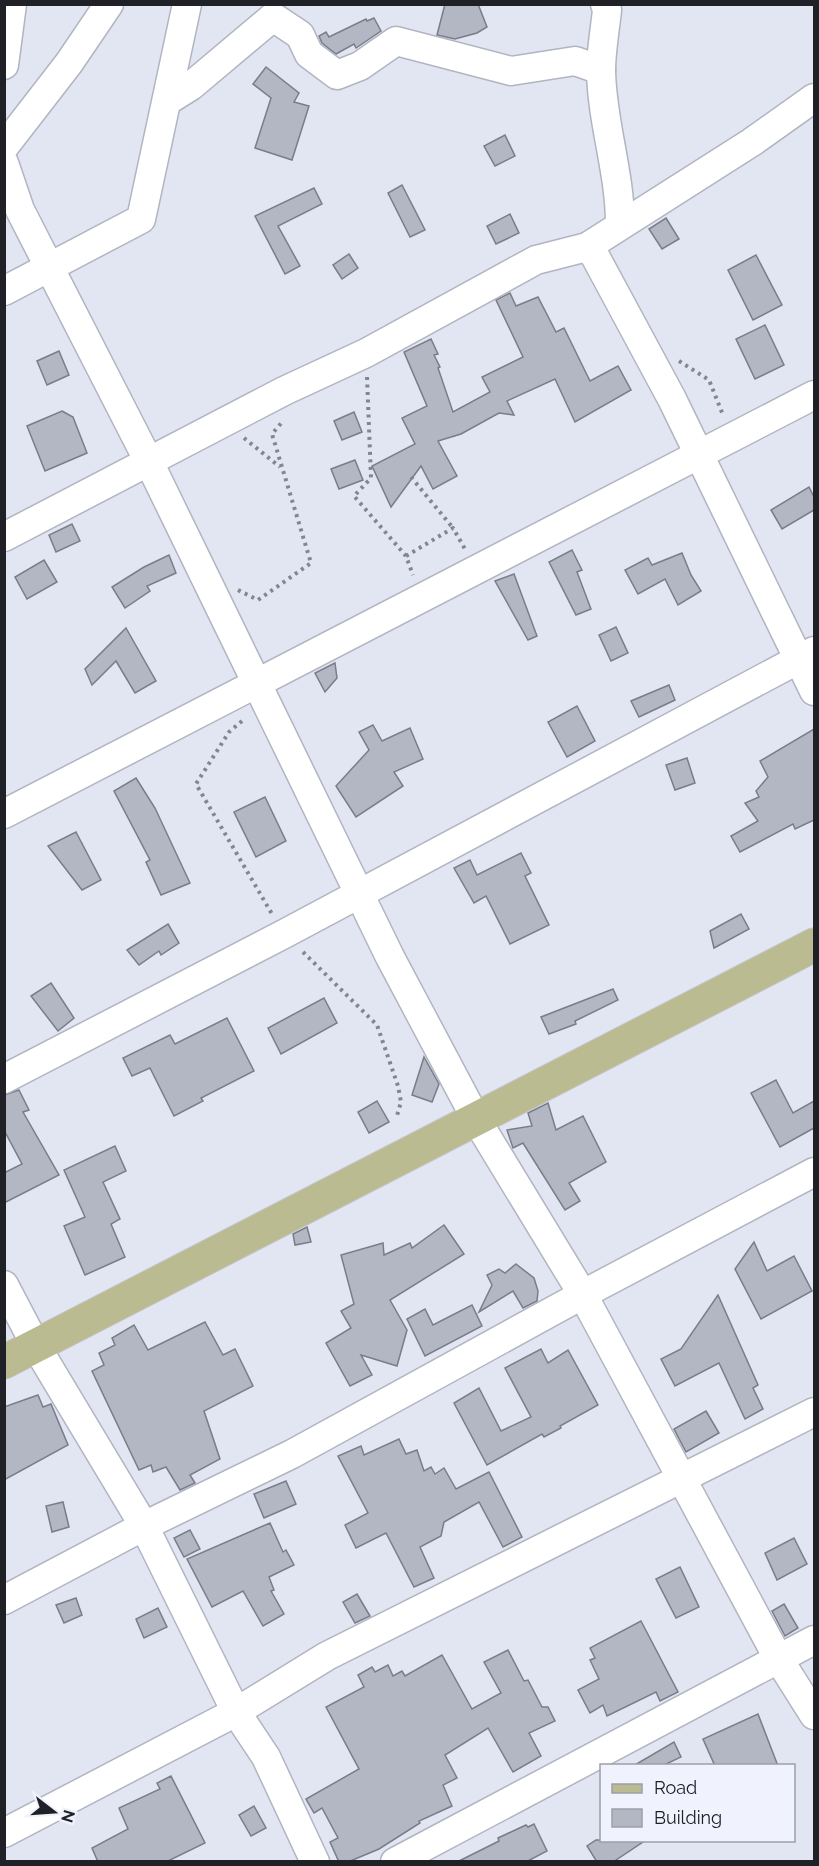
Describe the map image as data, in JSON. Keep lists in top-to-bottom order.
{
  "legend": ["Road", "Building"],
  "north": "right"
}
